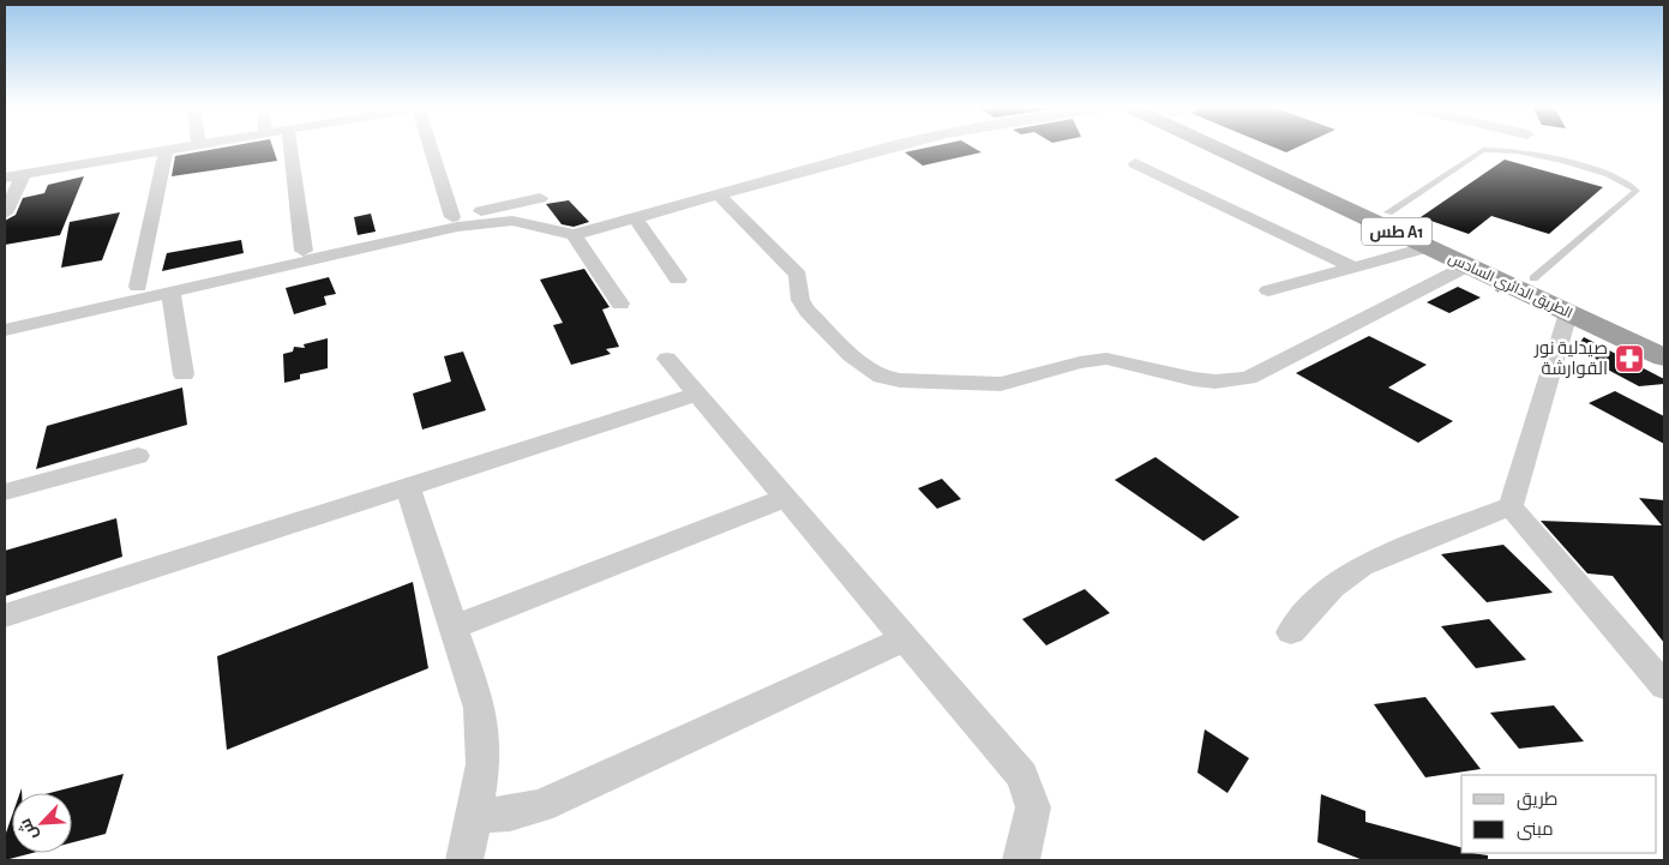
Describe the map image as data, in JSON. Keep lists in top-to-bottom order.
{
  "streets": {
    "highway": ["طس A1", "الطريق الدائري السادس"]
  },
  "places": {
    "pharmacy": ["صيدلية نور القوارشة"]
  },
  "legend": ["طريق", "مبنى"],
  "north": "bottom left"
}
